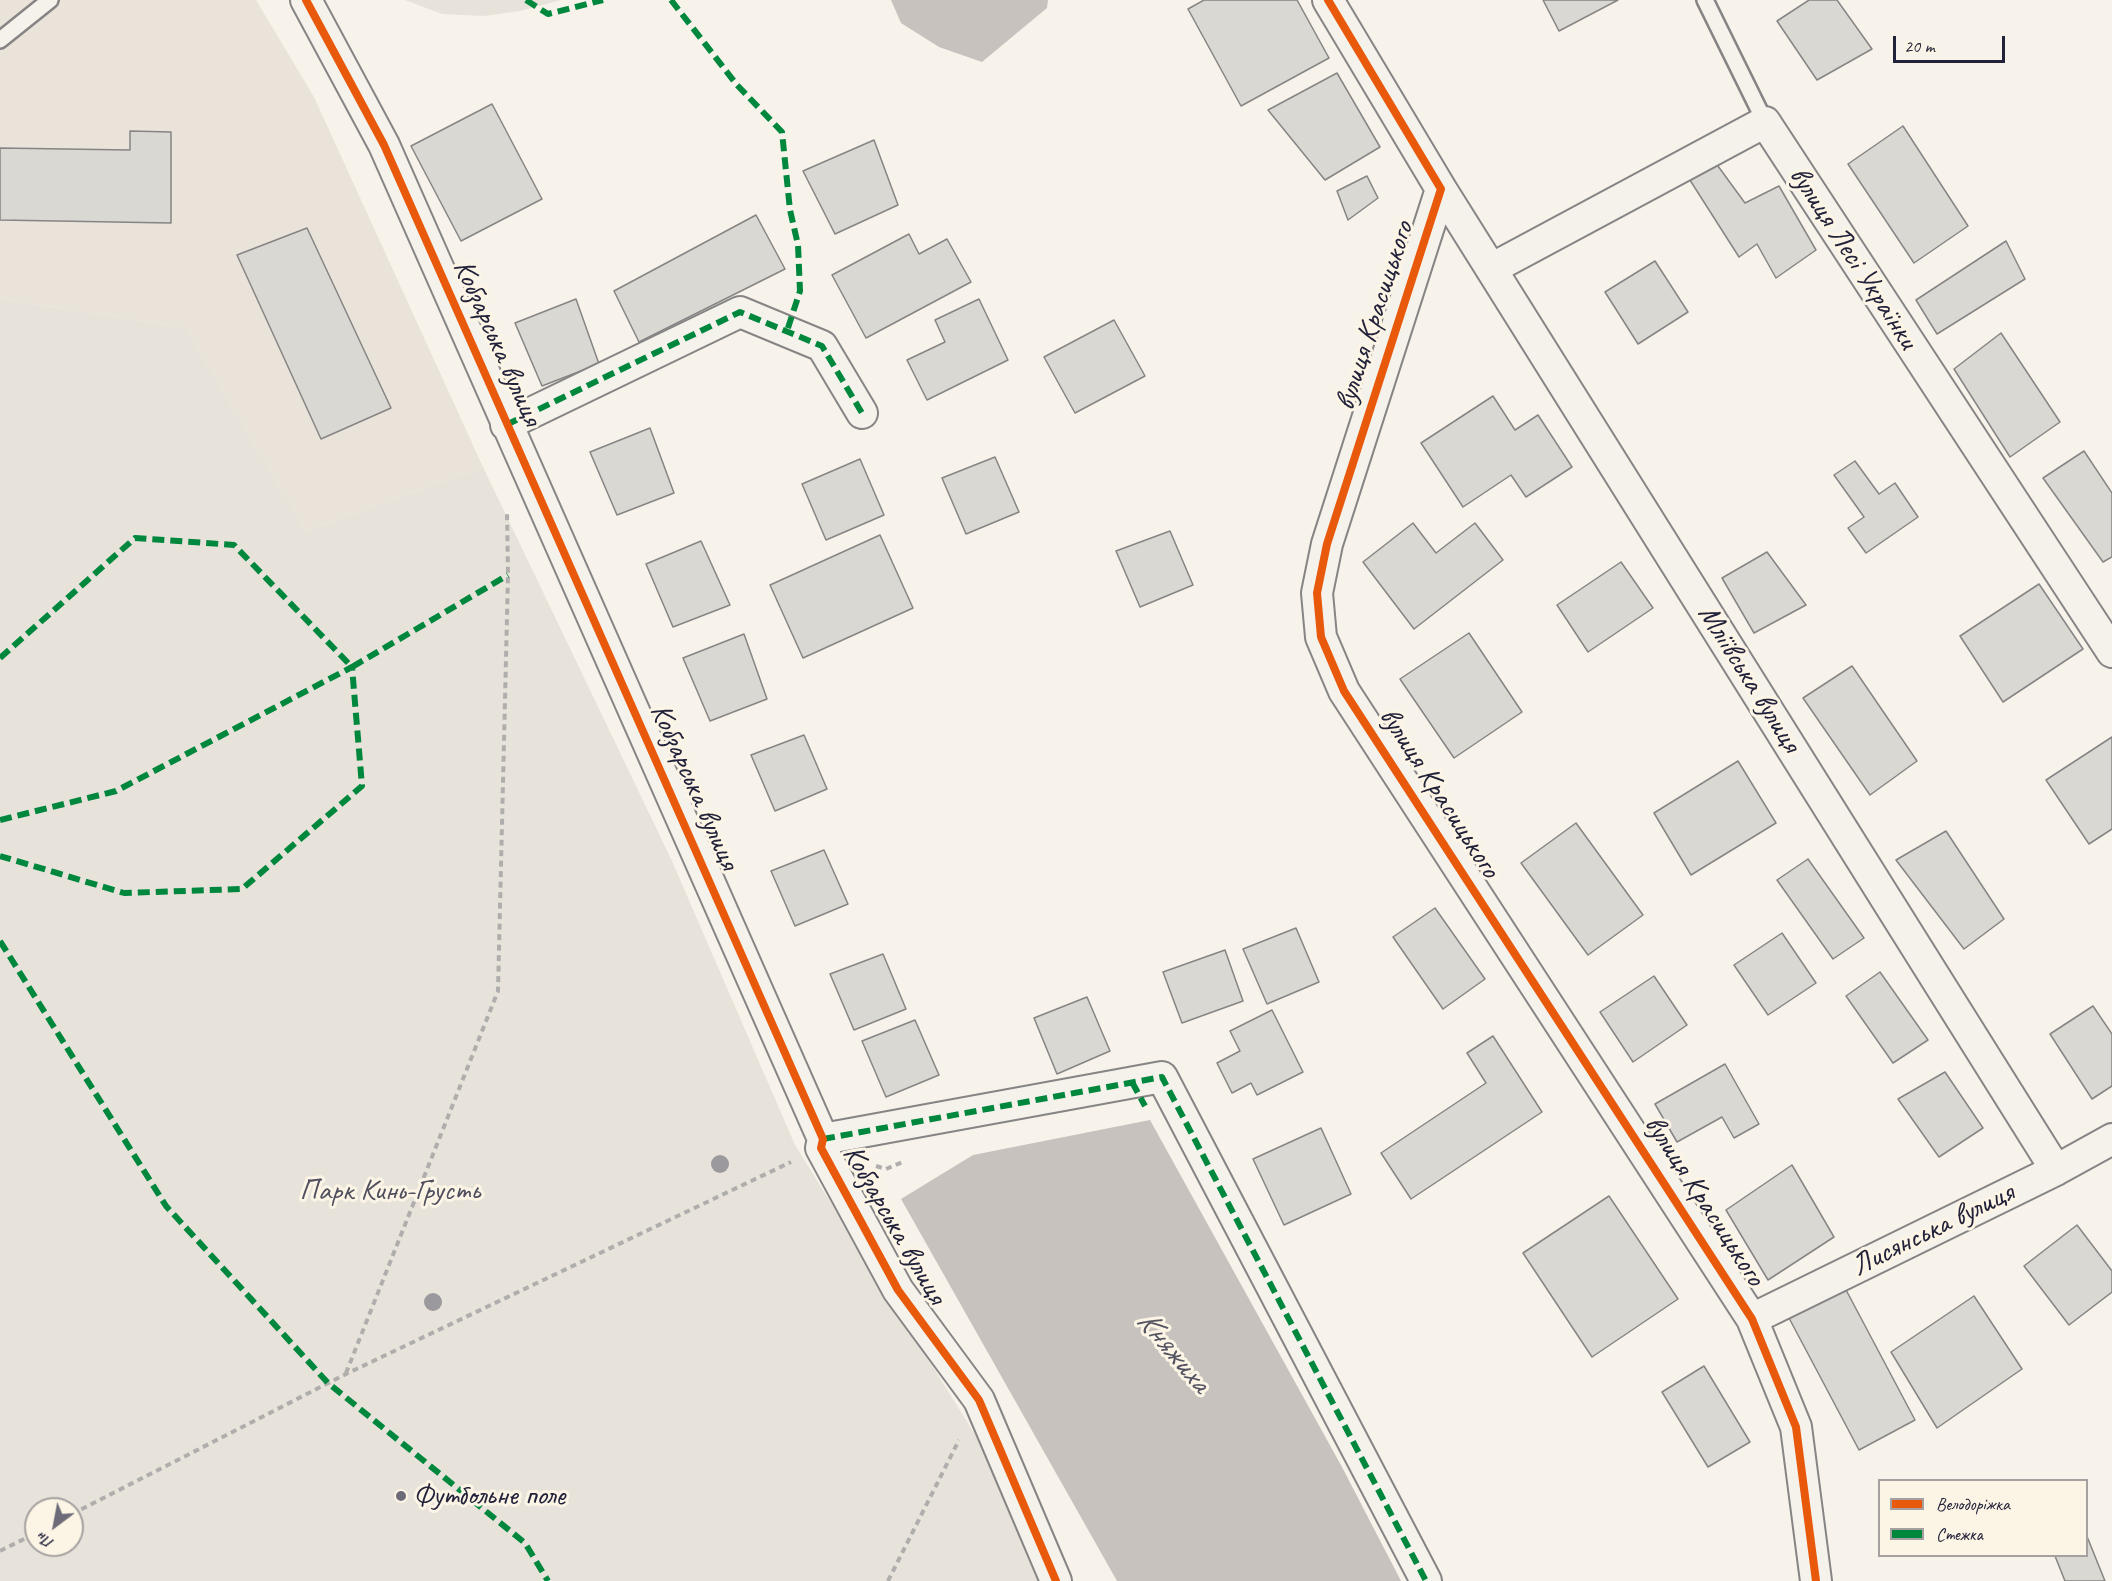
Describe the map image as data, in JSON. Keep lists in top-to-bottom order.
{
  "streets": {
    "street": [
      "вулиця Лесі Українки",
      "вулиця Красицького",
      "Кобзарська вулиця",
      "Мліївська вулиця",
      "Лисянська вулиця"
    ]
  },
  "crossings": [
    ["вулиця Красицького", "Мліївська вулиця"],
    ["вулиця Красицького", "Лисянська вулиця"],
    ["Мліївська вулиця", "Лисянська вулиця"]
  ],
  "water": ["Княжиха"],
  "parks": ["Парк Кинь-Грусть"],
  "places": ["Футбольне поле"],
  "legend": ["Велодоріжка", "Стежка"],
  "scale_bar": "20 m",
  "north": "bottom left"
}
